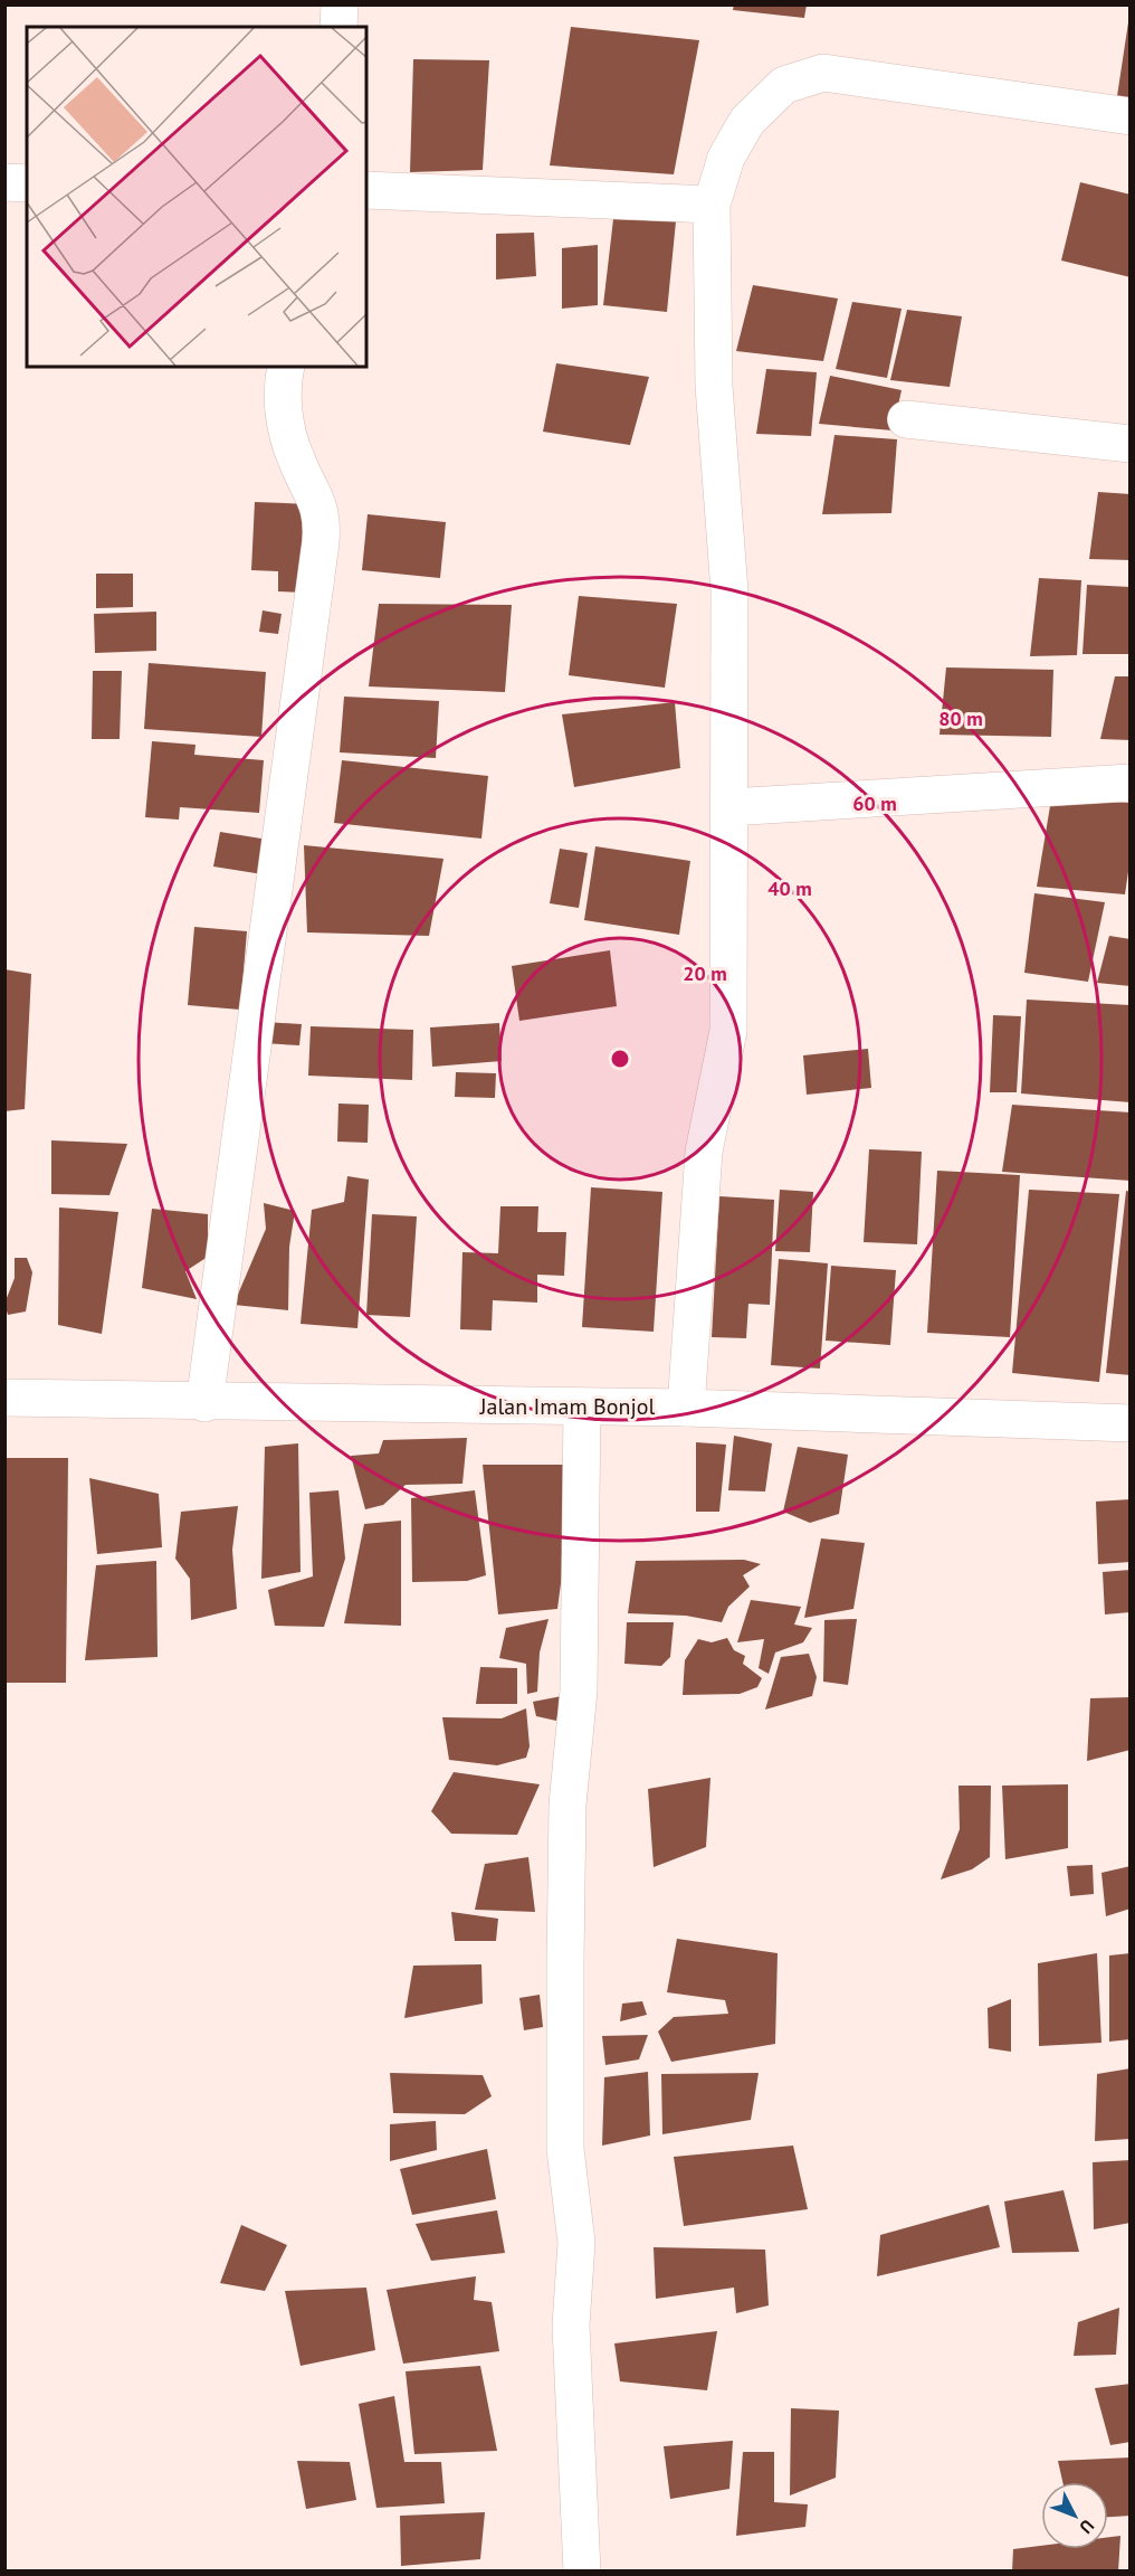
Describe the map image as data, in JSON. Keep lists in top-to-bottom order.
{
  "streets": {
    "street": ["Jalan Imam Bonjol"]
  },
  "north": "bottom right",
  "rings": [
    "80 m",
    "60 m",
    "40 m",
    "20 m"
  ]
}
